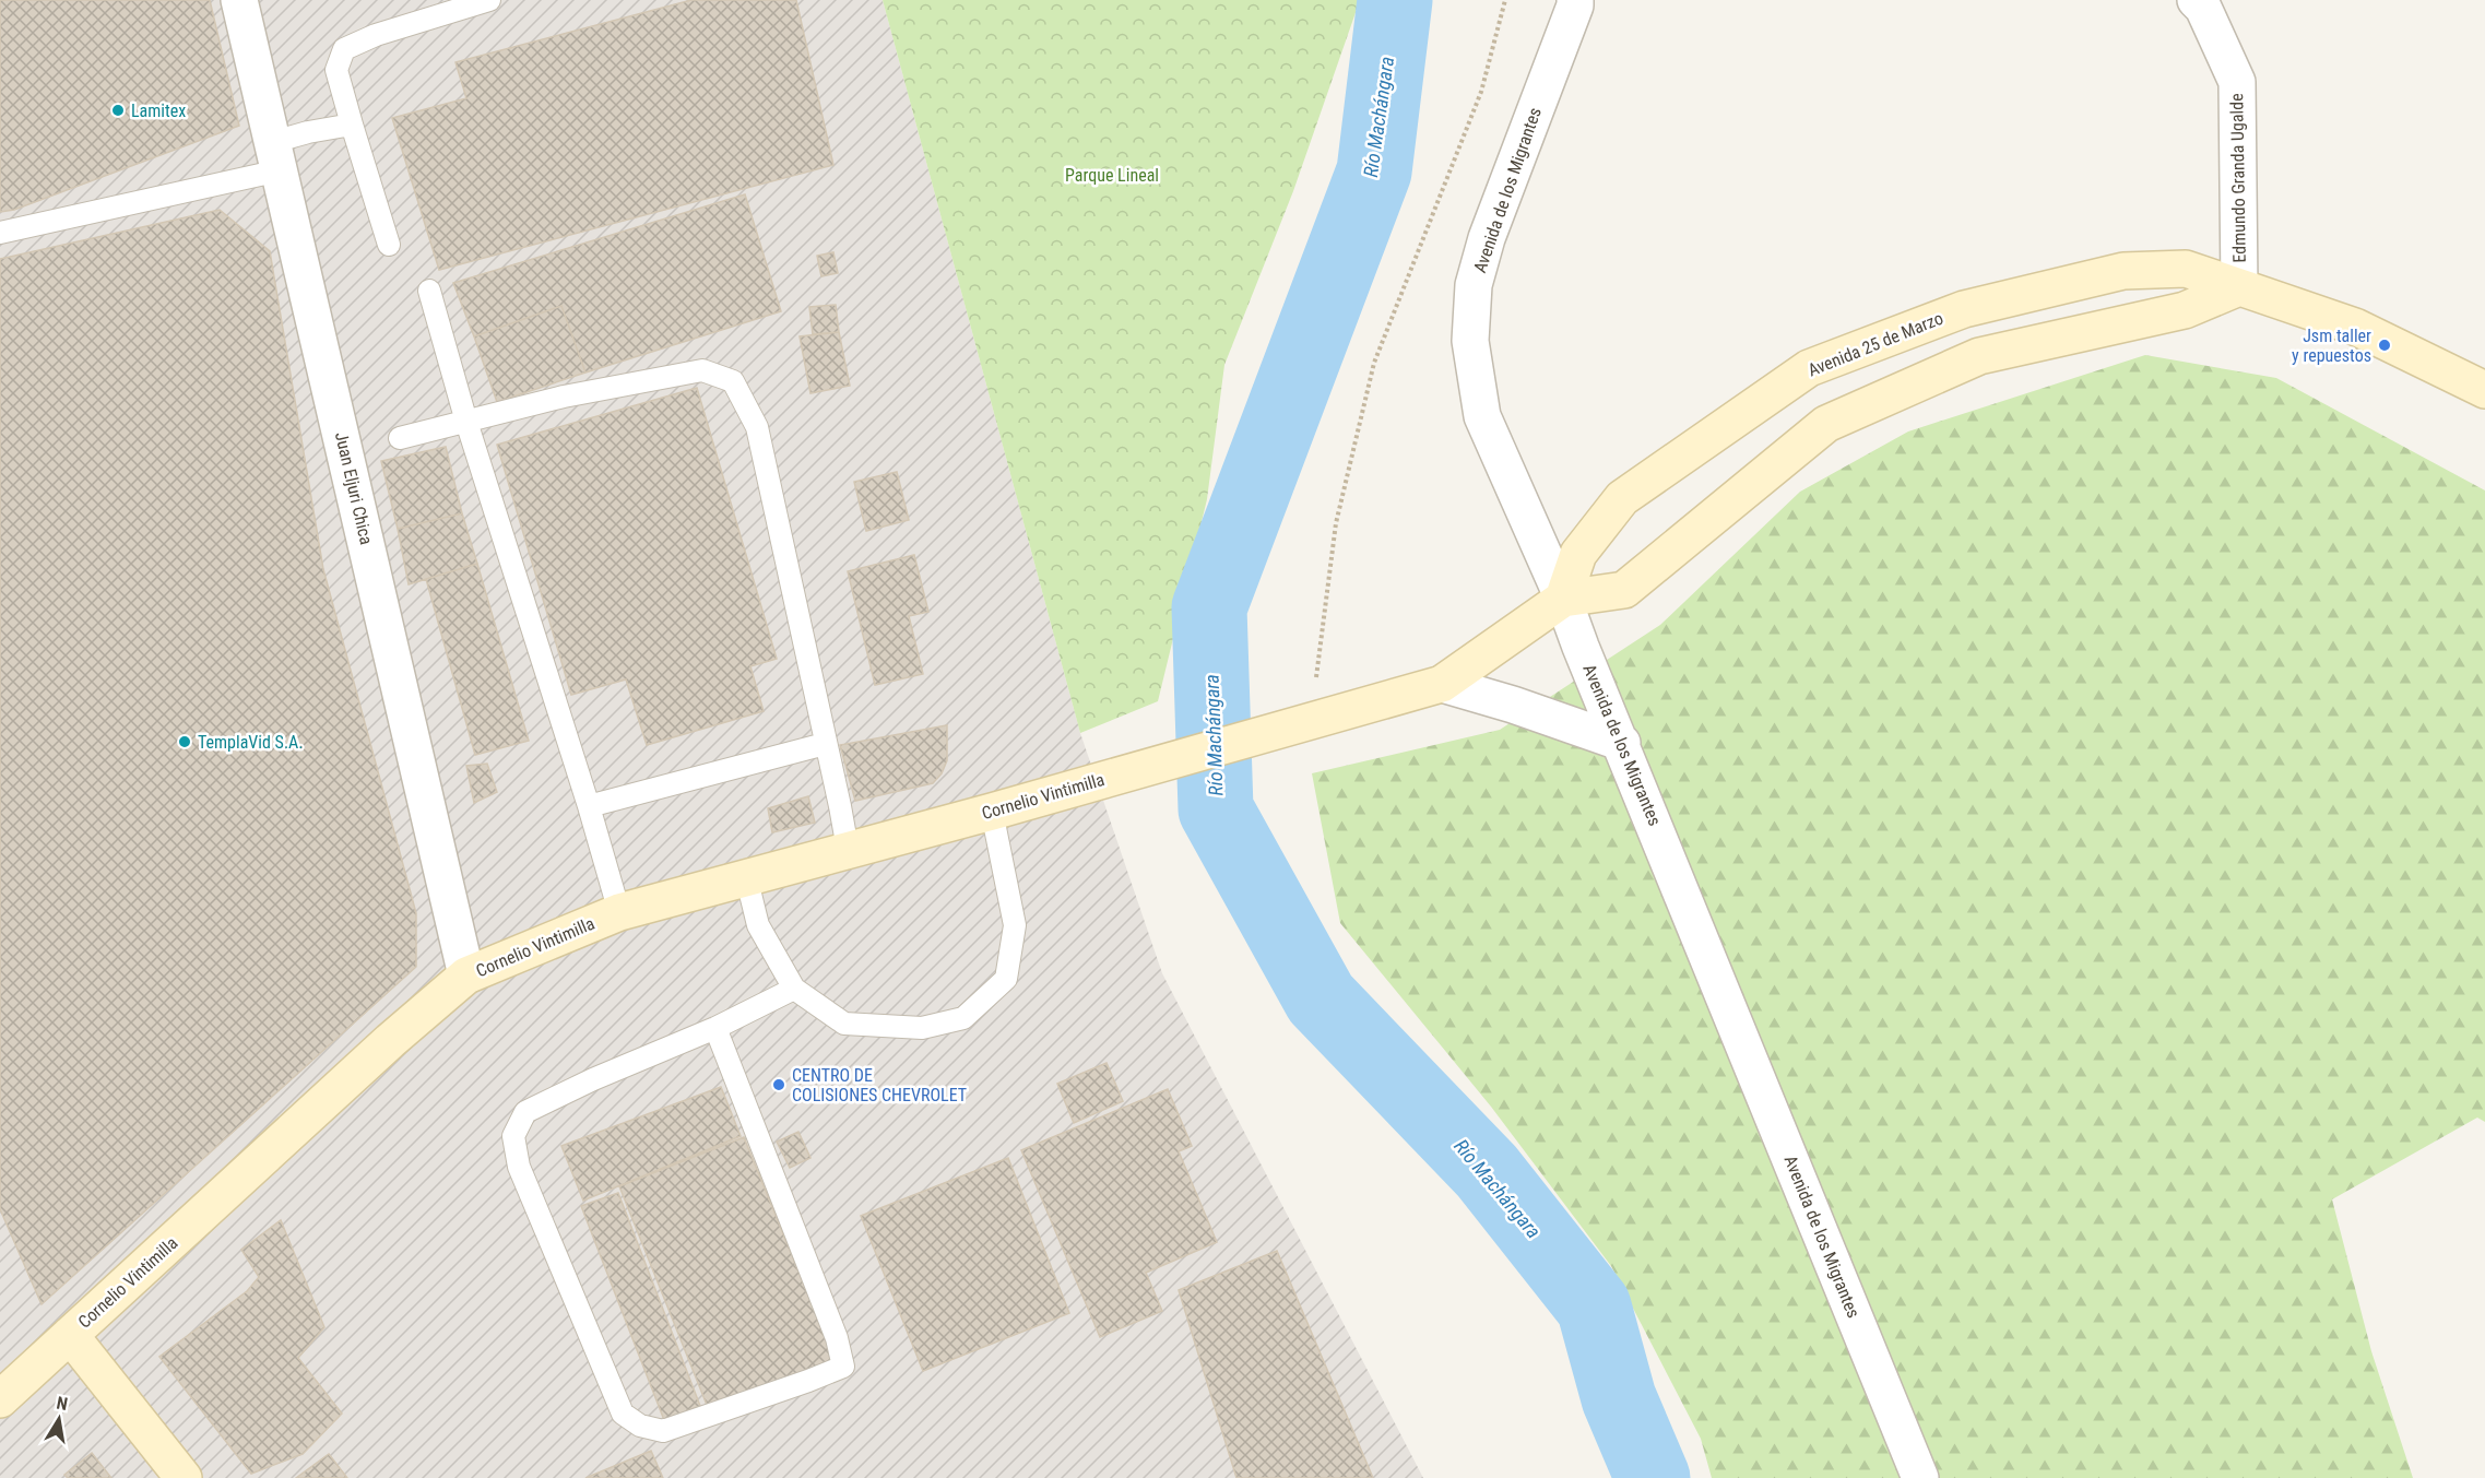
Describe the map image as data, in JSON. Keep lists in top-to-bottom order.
{
  "streets": {
    "main road": ["Avenida 25 de Marzo", "Cornelio Vintimilla"],
    "street": ["Edmundo Granda Ugalde", "Avenida de los Migrantes", "Juan Eljuri Chica"]
  },
  "crossings": [
    ["Edmundo Granda Ugalde", "Avenida 25 de Marzo"],
    ["Avenida de los Migrantes", "Avenida 25 de Marzo"],
    ["Juan Eljuri Chica", "Cornelio Vintimilla"]
  ],
  "water": ["Río Machángara"],
  "parks": ["Parque Lineal"],
  "places": [
    "Lamitex",
    "Jsm taller y repuestos",
    "TemplaVid S.A.",
    "CENTRO DE COLISIONES CHEVROLET"
  ],
  "north": "top"
}
